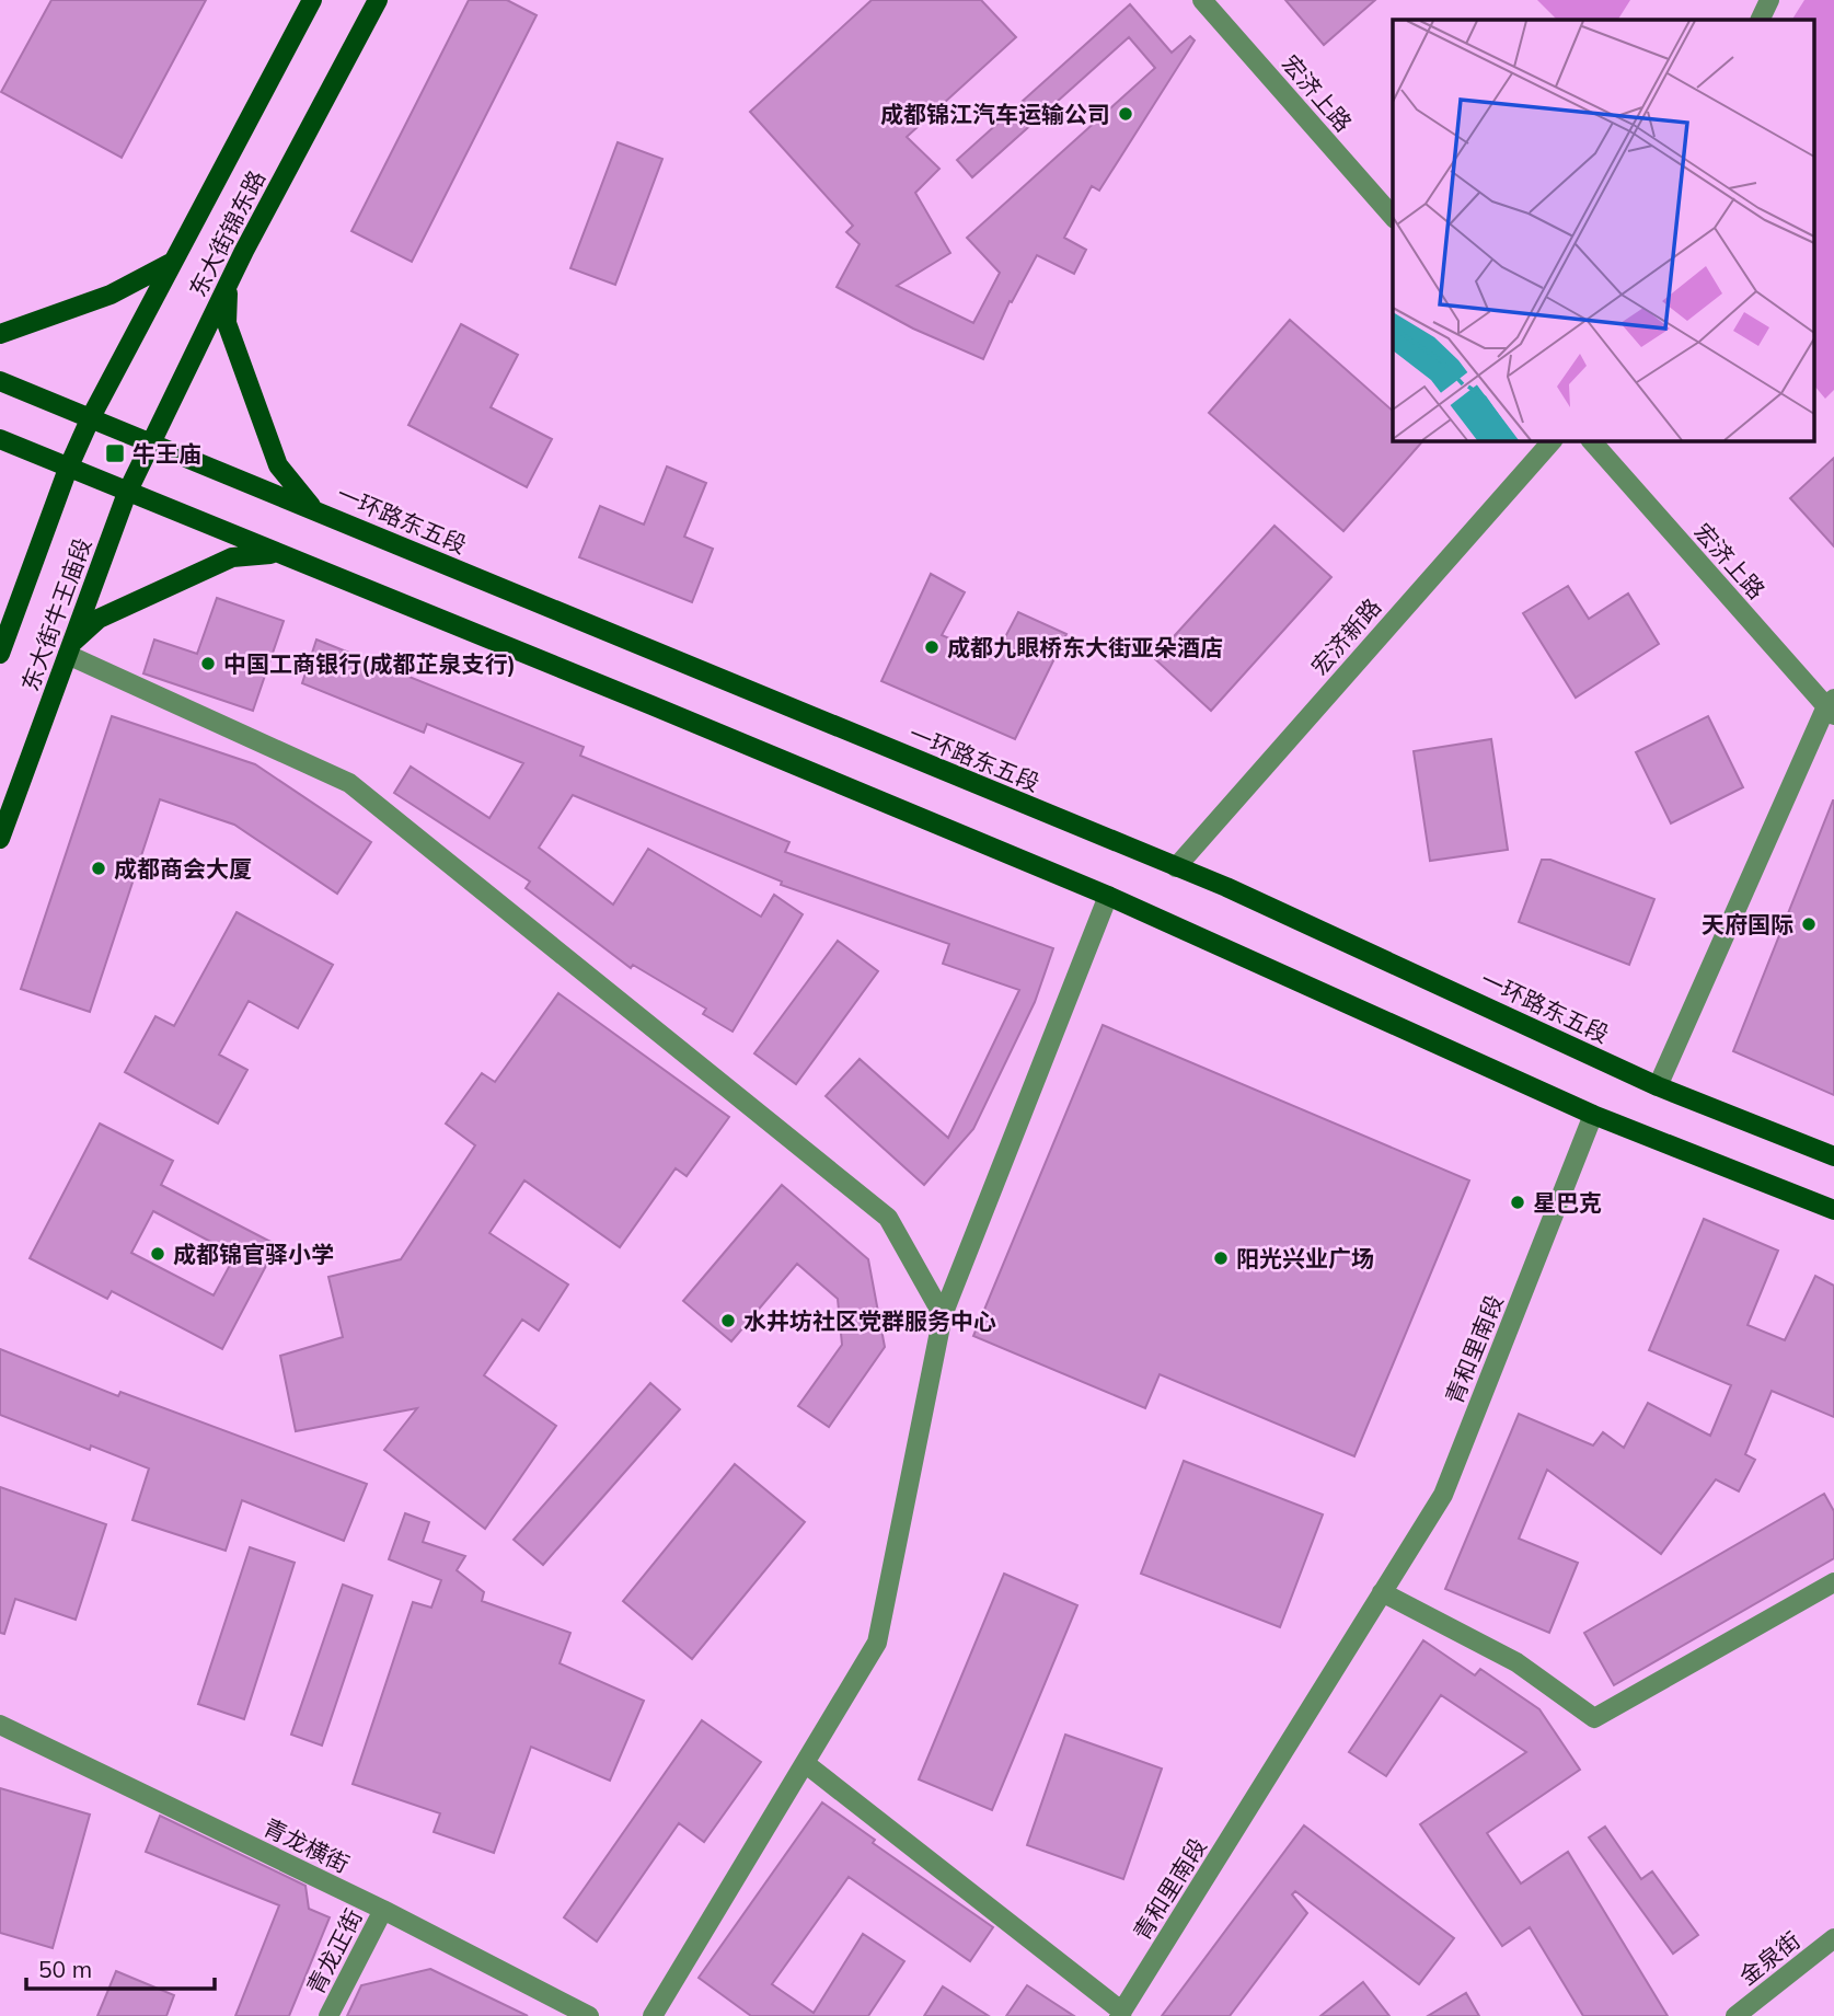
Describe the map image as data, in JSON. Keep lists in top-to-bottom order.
{
  "streets": {
    "main road": ["东大街锦东路", "一环路东五段", "东大街牛王庙段"],
    "street": [
      "宏济上路",
      "宏济新路",
      "青和里南段",
      "青龙横街",
      "青龙正街",
      "金泉街"
    ]
  },
  "crossings": [
    ["东大街锦东路", "一环路东五段"],
    ["东大街锦东路", "东大街牛王庙段"],
    ["一环路东五段", "宏济新路"],
    ["青龙横街", "青龙正街"]
  ],
  "places": {
    "other": [
      "成都锦江汽车运输公司",
      "成都九眼桥东大街亚朵酒店",
      "中国工商银行(成都芷泉支行)",
      "成都商会大厦",
      "天府国际",
      "星巴克",
      "成都锦官驿小学",
      "阳光兴业广场",
      "水井坊社区党群服务中心"
    ],
    "transit": ["牛王庙"]
  },
  "scale_bar": "50 m"
}
